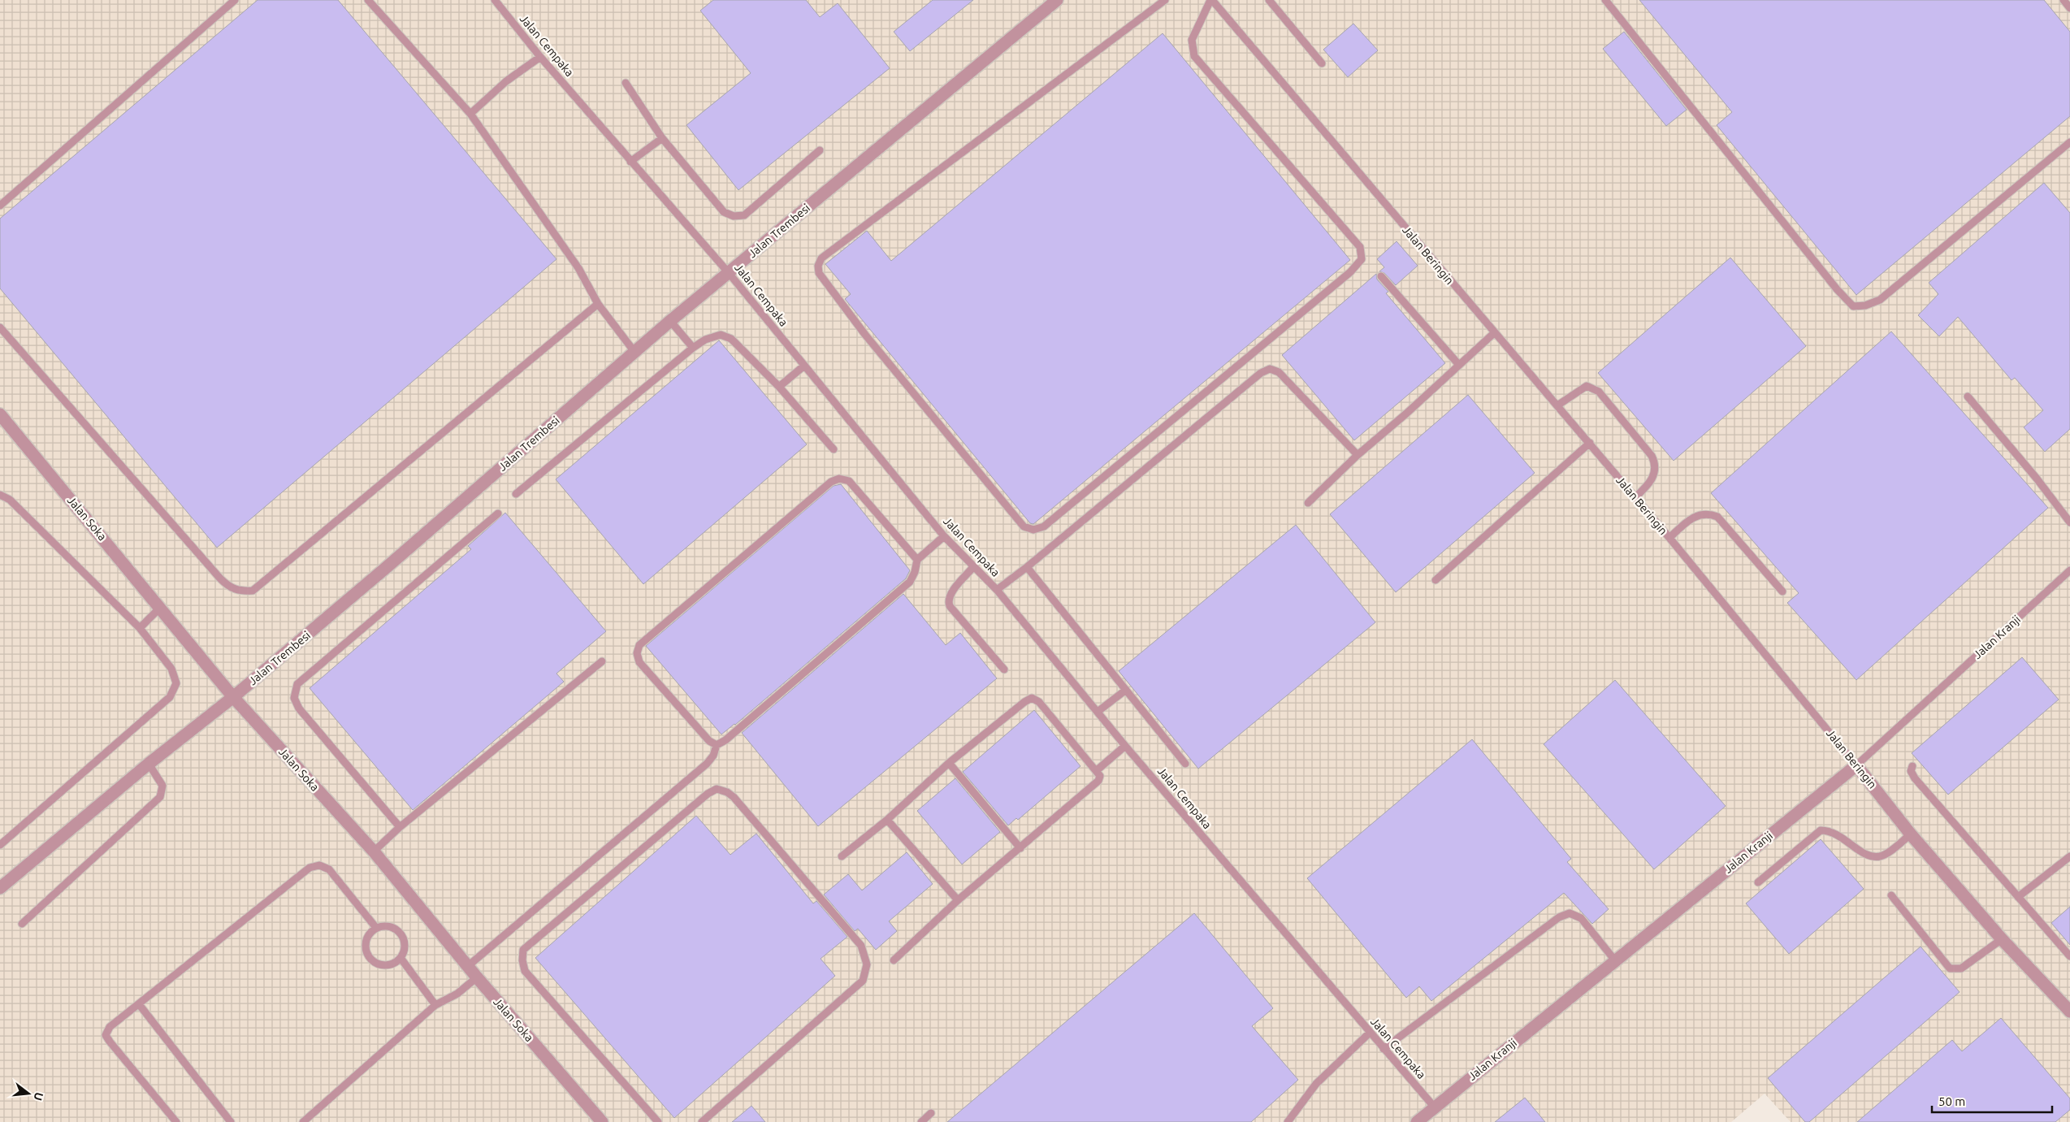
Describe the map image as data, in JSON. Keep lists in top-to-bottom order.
{
  "streets": {
    "street": [
      "Jalan Trembesi",
      "Jalan Beringin",
      "Jalan Soka",
      "Jalan Kranji"
    ],
    "lane": ["Jalan Cempaka"]
  },
  "crossings": [
    ["Jalan Cempaka", "Jalan Trembesi"],
    ["Jalan Cempaka", "Jalan Kranji"],
    ["Jalan Trembesi", "Jalan Soka"],
    ["Jalan Beringin", "Jalan Kranji"]
  ],
  "scale_bar": "50 m",
  "north": "right"
}
